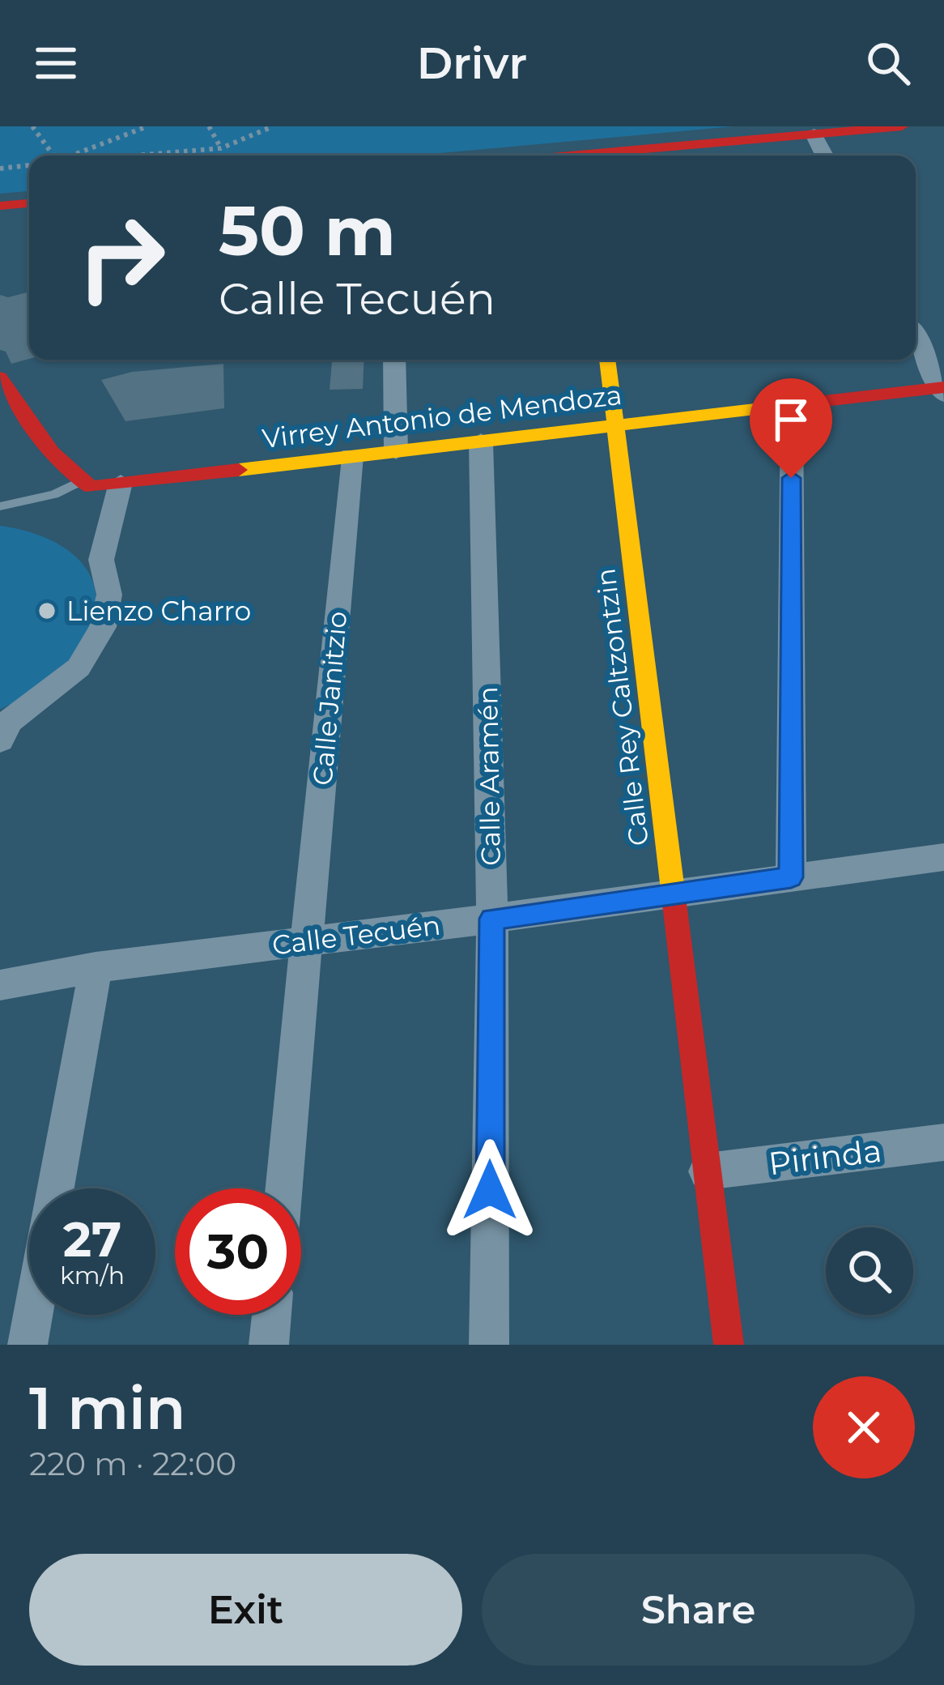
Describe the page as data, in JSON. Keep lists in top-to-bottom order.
{
  "streets": {
    "street": [
      "Virrey Antonio de Mendoza",
      "Calle Janitzio",
      "Calle Rey Caltzontzin",
      "Calle Aramén",
      "Calle Tecuén",
      "Pirinda"
    ]
  },
  "crossings": [
    ["Virrey Antonio de Mendoza", "Calle Janitzio"],
    ["Virrey Antonio de Mendoza", "Calle Rey Caltzontzin"],
    ["Virrey Antonio de Mendoza", "Calle Aramén"],
    ["Calle Janitzio", "Calle Tecuén"],
    ["Calle Rey Caltzontzin", "Calle Tecuén"],
    ["Calle Rey Caltzontzin", "Pirinda"],
    ["Calle Aramén", "Calle Tecuén"]
  ],
  "places": ["Lienzo Charro"],
  "page": {
    "header": "Drivr",
    "turn": ["50 m", "Calle Tecuén"],
    "speed": "27 km/h",
    "limit": "30",
    "heading": ["1 min", "220 m · 22:00"],
    "buttons": ["Exit", "Share"]
  }
}
